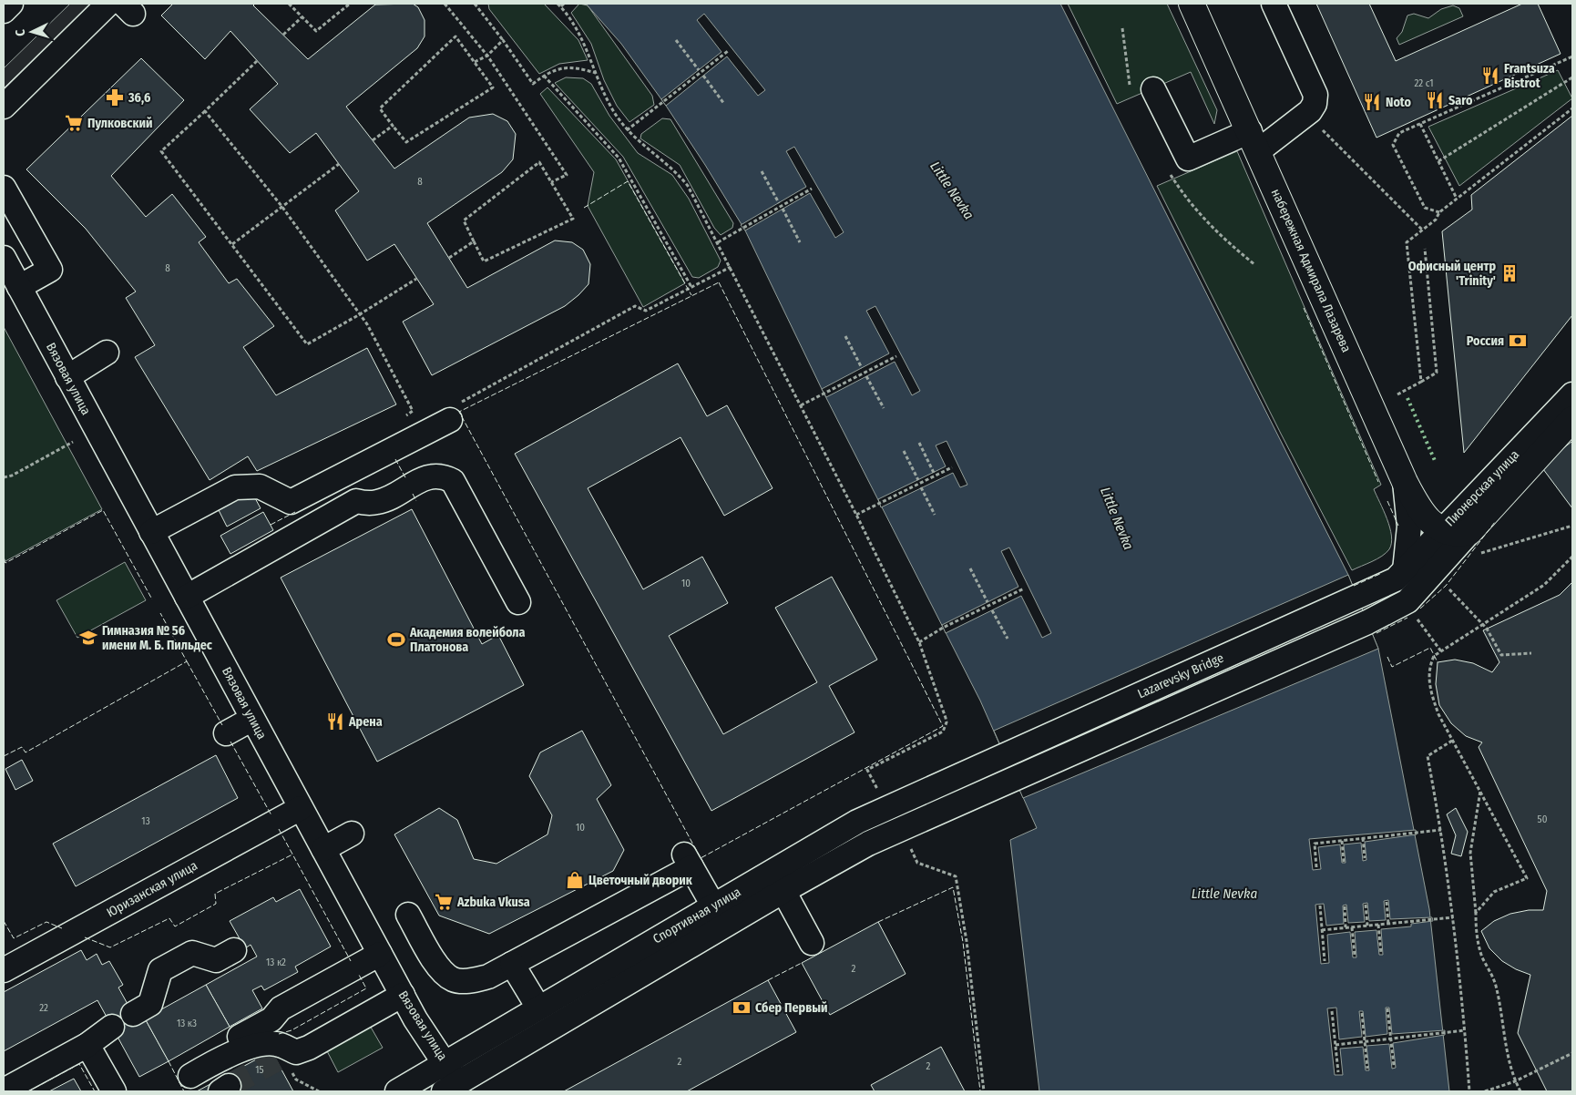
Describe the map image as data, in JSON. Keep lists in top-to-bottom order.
{
  "streets": {
    "main road": ["набережная Адмирала Лазарева", "Пионерская улица"],
    "street": [
      "Вязовая улица",
      "Lazarevsky Bridge",
      "Юризанская улица",
      "Спортивная улица"
    ]
  },
  "crossings": [
    ["набережная Адмирала Лазарева", "Пионерская улица"],
    ["Вязовая улица", "Юризанская улица"],
    ["Вязовая улица", "Спортивная улица"],
    ["Пионерская улица", "Спортивная улица"],
    ["Lazarevsky Bridge", "Спортивная улица"]
  ],
  "water": ["Little Nevka"],
  "places": {
    "restaurant": [
      "Frantsuza Bistrot",
      "Saro",
      "Noto",
      "Арена"
    ],
    "pharmacy": ["36,6"],
    "supermarket": ["Пулковский", "Azbuka Vkusa"],
    "building": ["Офисный центр 'Trinity'"],
    "bank": ["Россия", "Сбер Первый"],
    "school or university": ["Гимназия № 56 имени М. Б. Пильдес"],
    "sports": ["Академия волейбола Платонова"],
    "shop": ["Цветочный дворик"]
  },
  "house_numbers": [
    "22 с1",
    "8",
    "8",
    "10",
    "50",
    "13",
    "10",
    "13 к2",
    "2",
    "22",
    "13 к3",
    "2",
    "2",
    "15"
  ],
  "north": "left"
}
